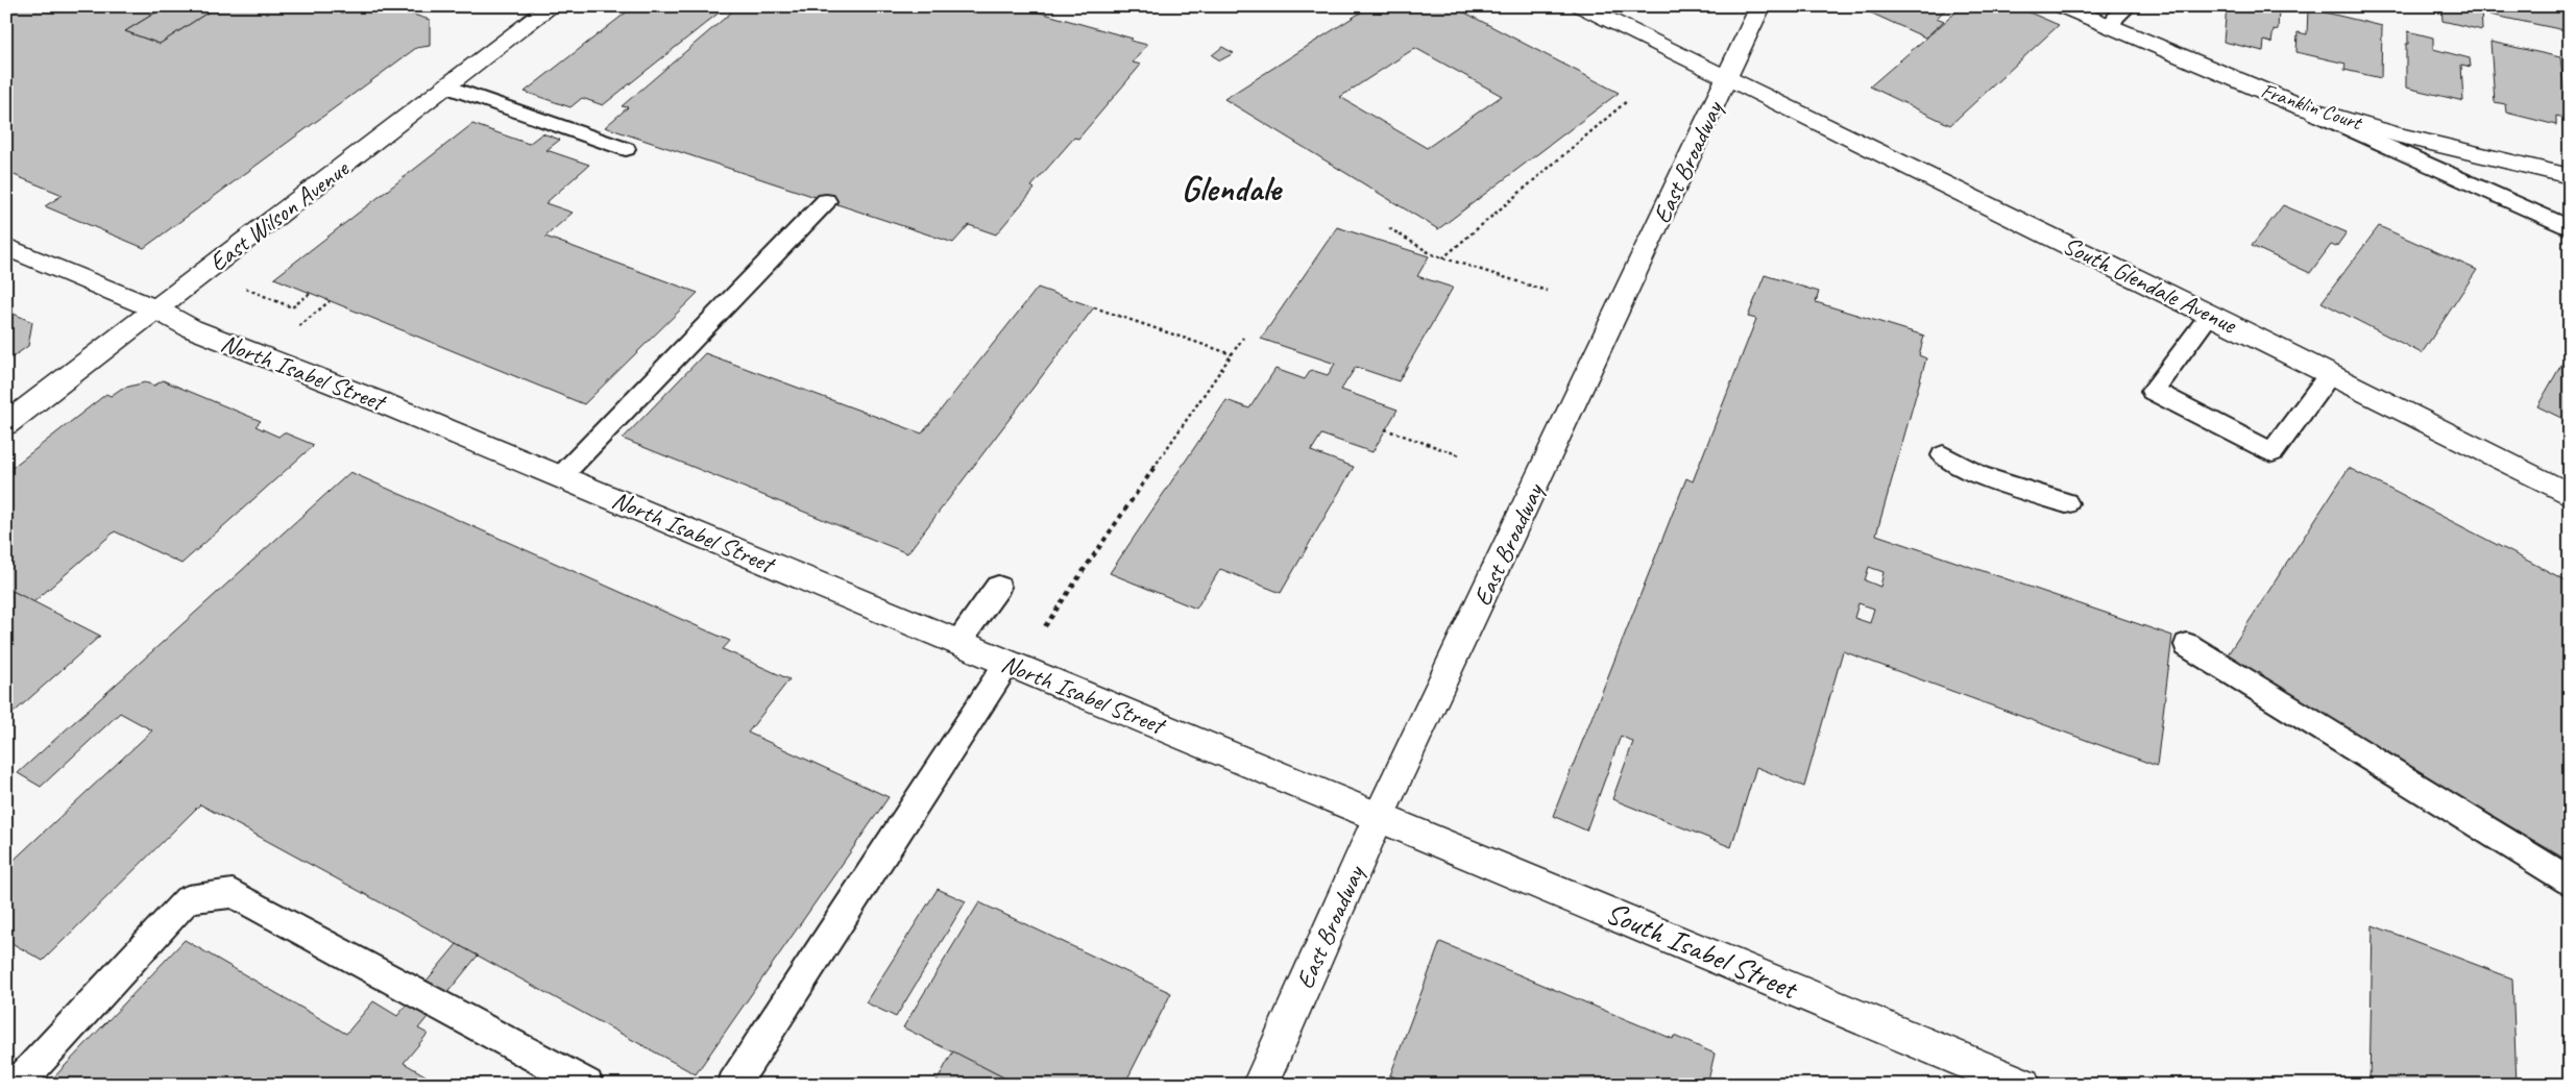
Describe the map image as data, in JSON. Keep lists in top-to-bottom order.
{
  "streets": {
    "street": [
      "Franklin Court",
      "East Broadway",
      "East Wilson Avenue",
      "South Glendale Avenue",
      "North Isabel Street",
      "South Isabel Street"
    ]
  },
  "crossings": [
    ["East Broadway", "South Glendale Avenue"],
    ["East Broadway", "North Isabel Street"],
    ["East Broadway", "South Isabel Street"],
    ["East Wilson Avenue", "North Isabel Street"],
    ["North Isabel Street", "South Isabel Street"]
  ],
  "districts": ["Glendale"]
}
